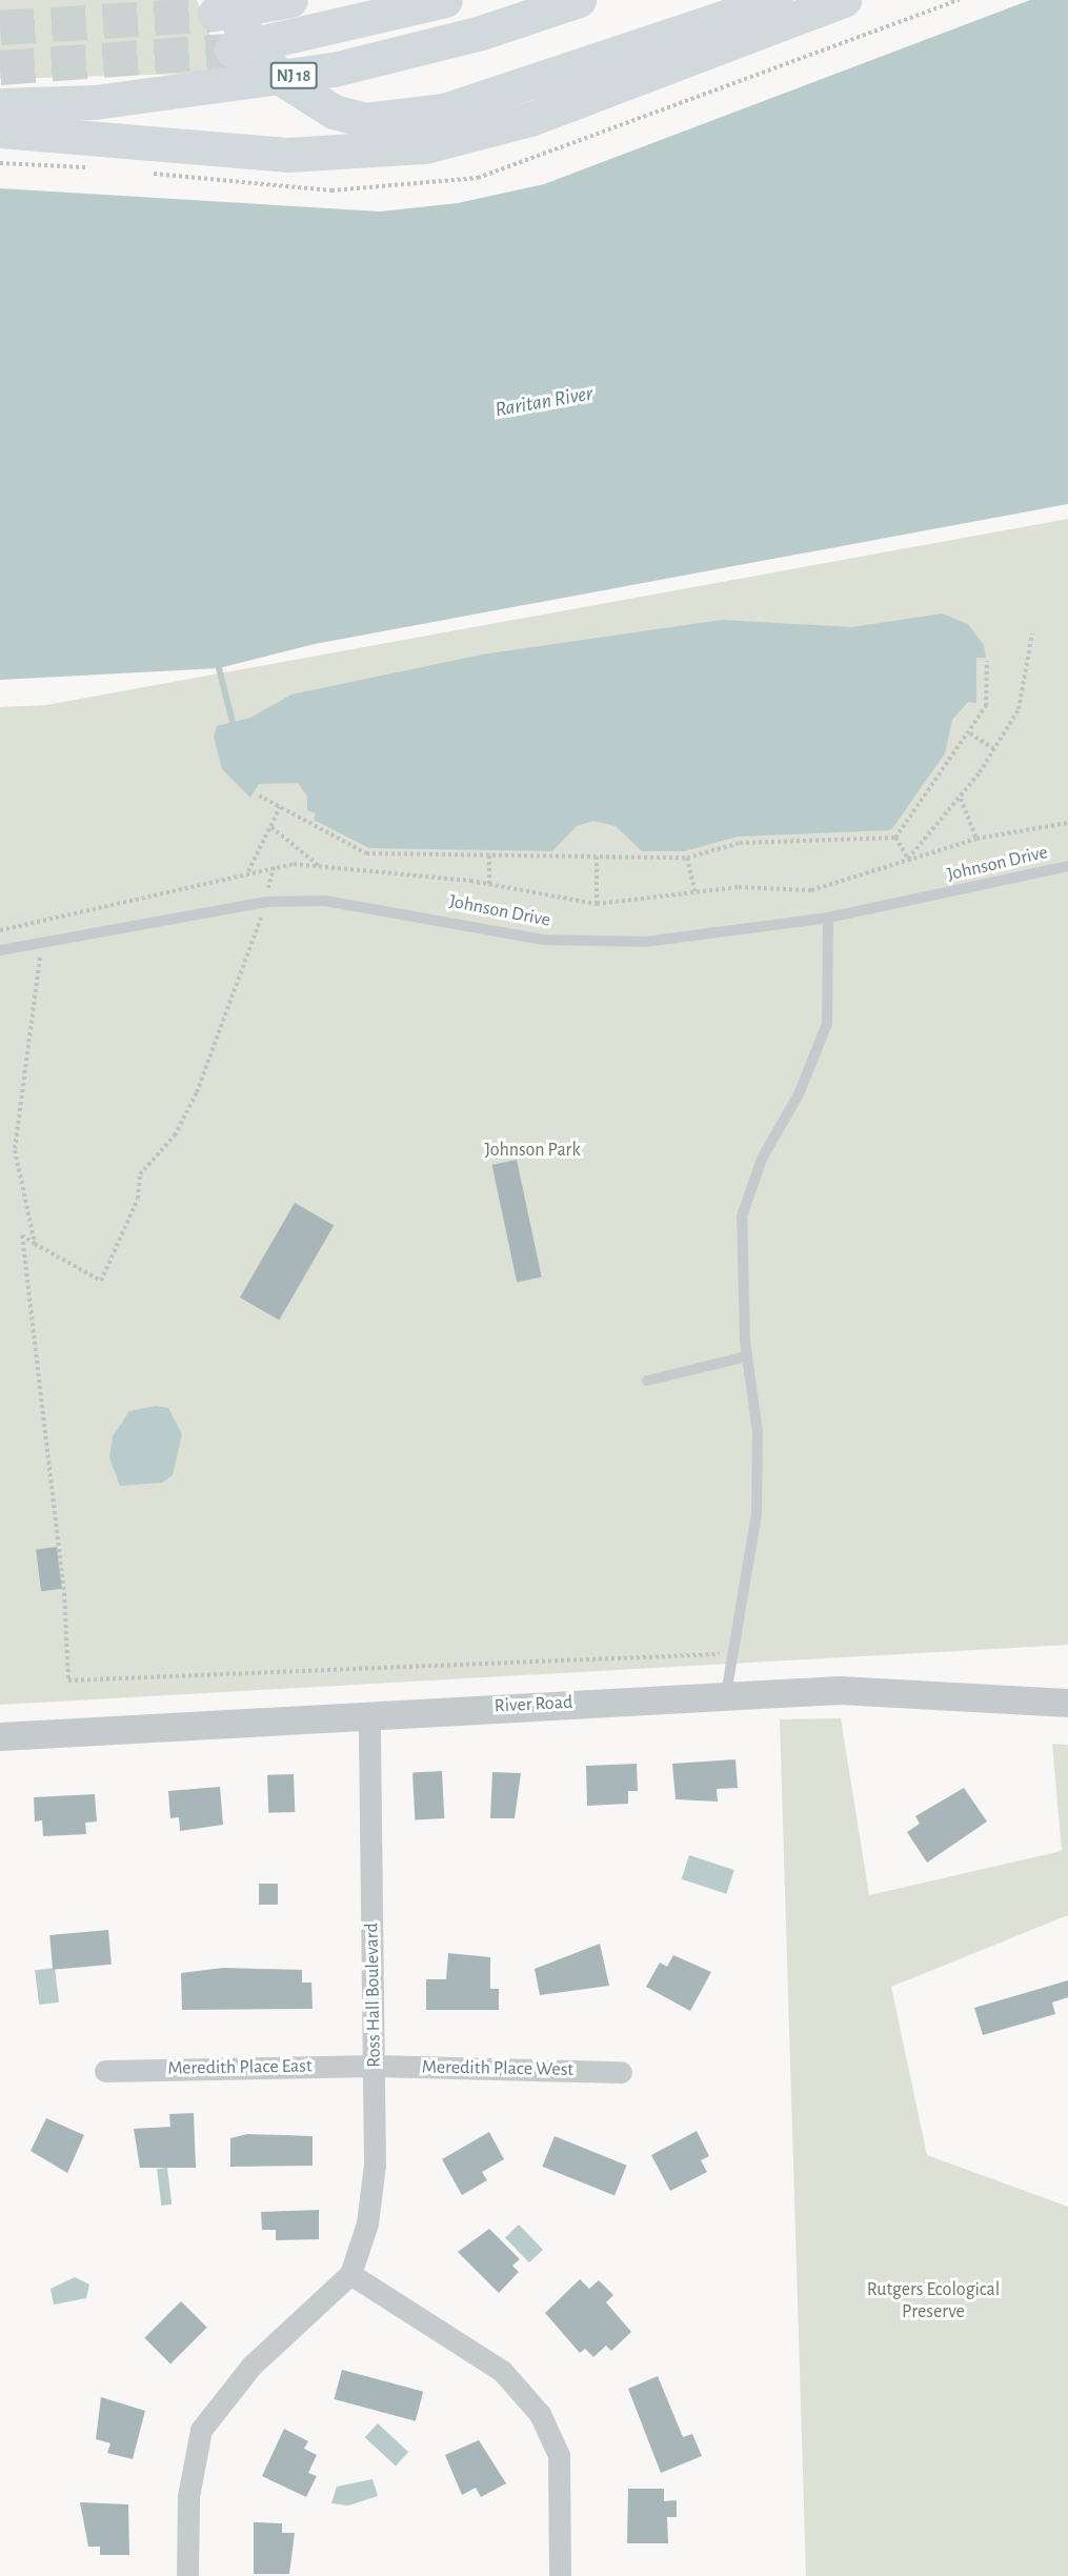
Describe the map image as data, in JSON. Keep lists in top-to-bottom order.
{
  "streets": {
    "highway": ["NJ 18"],
    "street": [
      "River Road",
      "Ross Hall Boulevard",
      "Meredith Place East",
      "Meredith Place West"
    ],
    "lane": ["Johnson Drive"]
  },
  "crossings": [
    ["River Road", "Ross Hall Boulevard"],
    ["Ross Hall Boulevard", "Meredith Place East"],
    ["Ross Hall Boulevard", "Meredith Place West"],
    ["Meredith Place East", "Meredith Place West"]
  ],
  "water": ["Raritan River"],
  "parks": ["Johnson Park", "Rutgers Ecological Preserve"]
}
